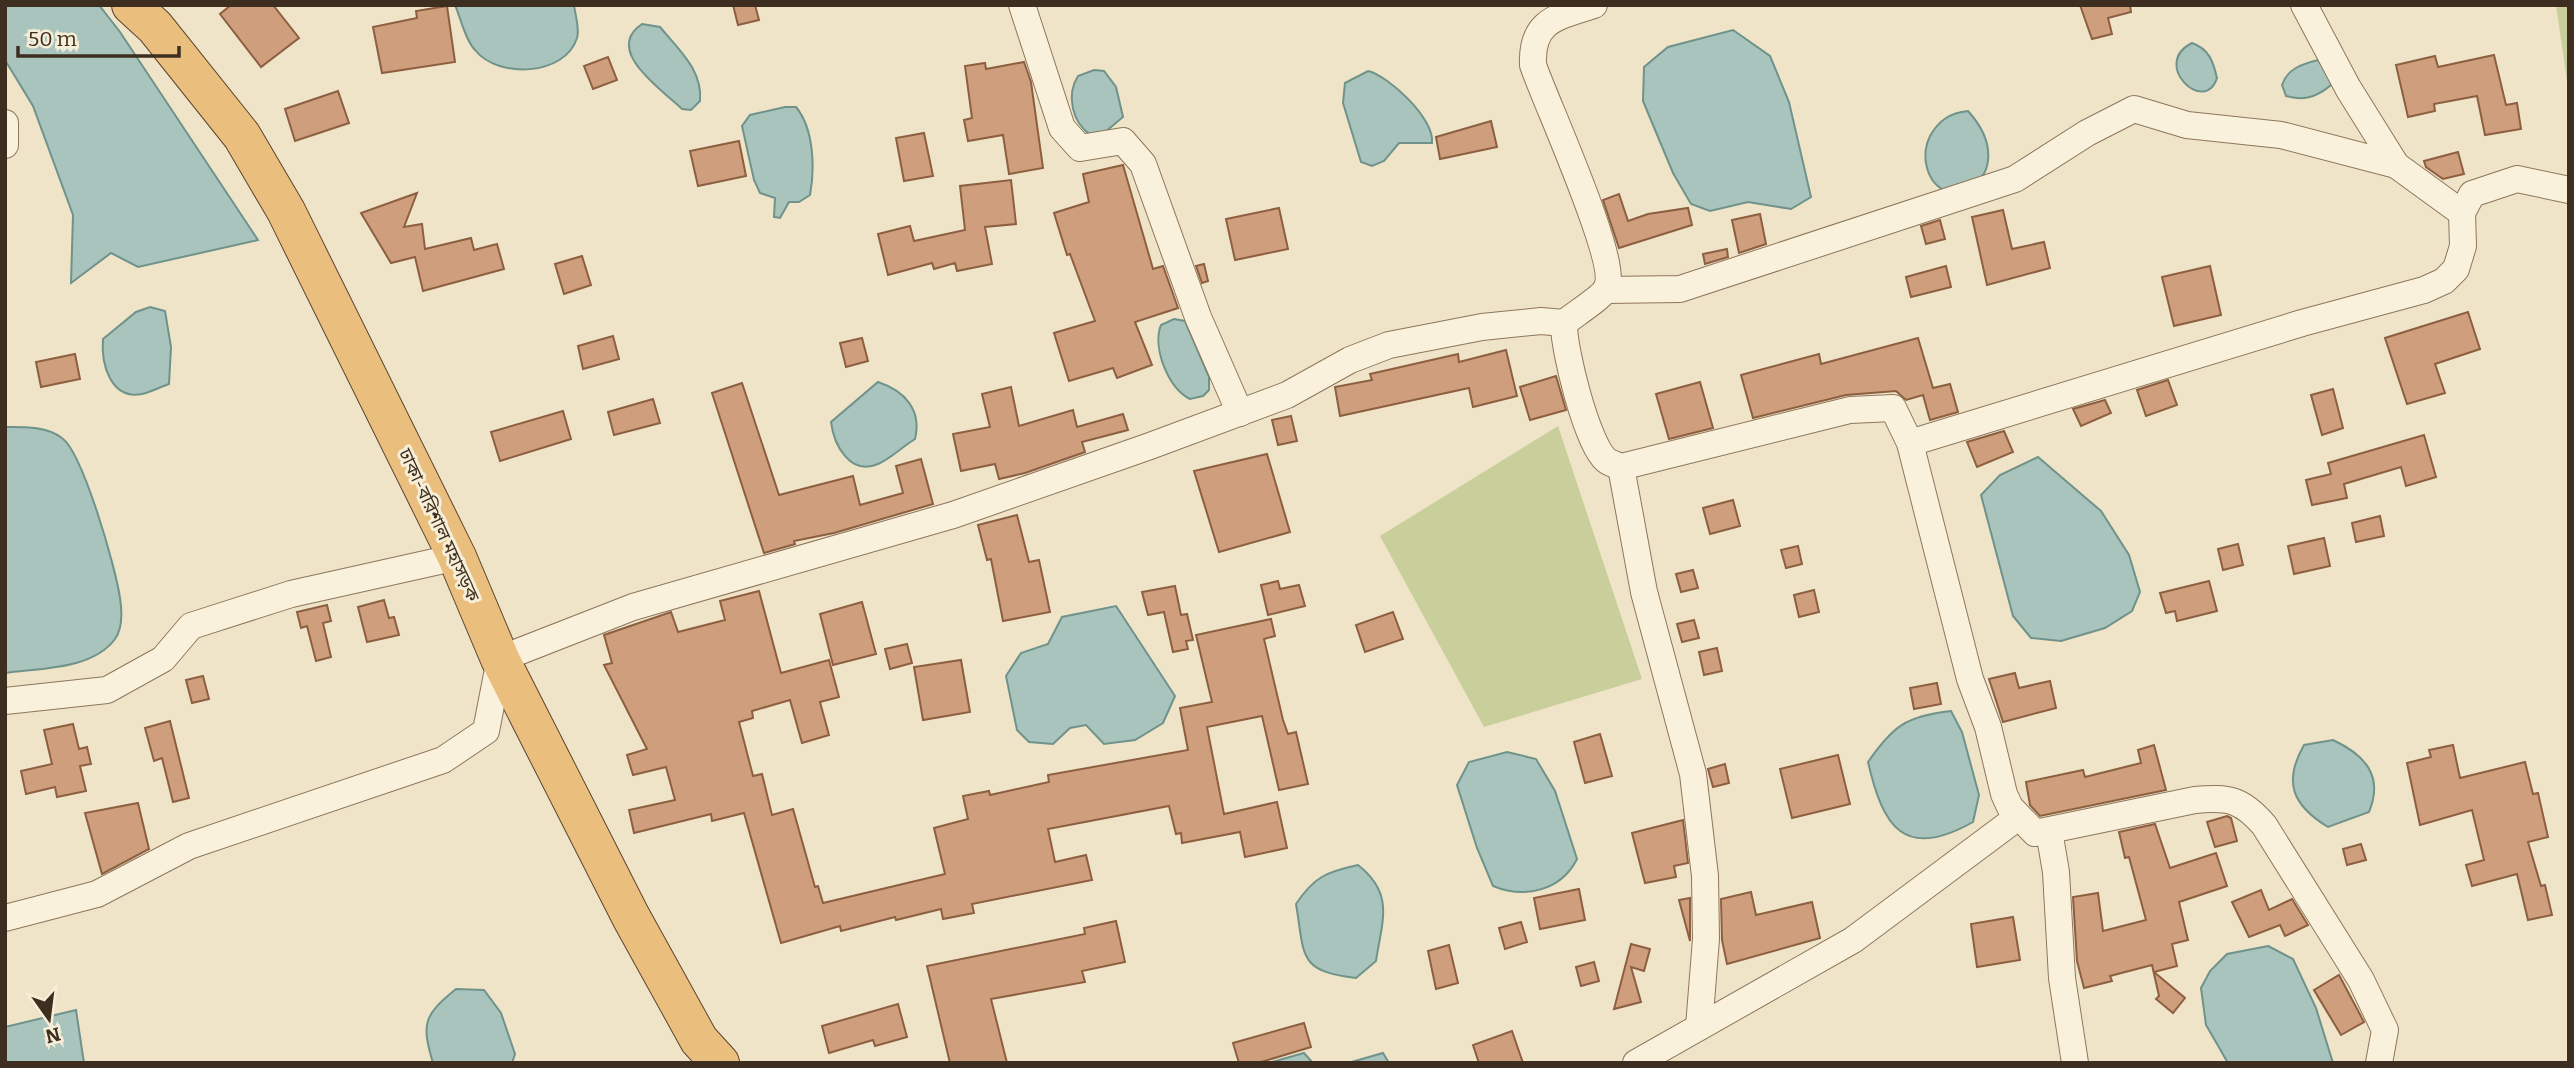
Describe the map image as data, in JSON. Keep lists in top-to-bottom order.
{
  "streets": {
    "highway": ["ঢাকা-বরিশাল মহাসড়ক"]
  },
  "scale_bar": "50 m",
  "north": "bottom"
}
